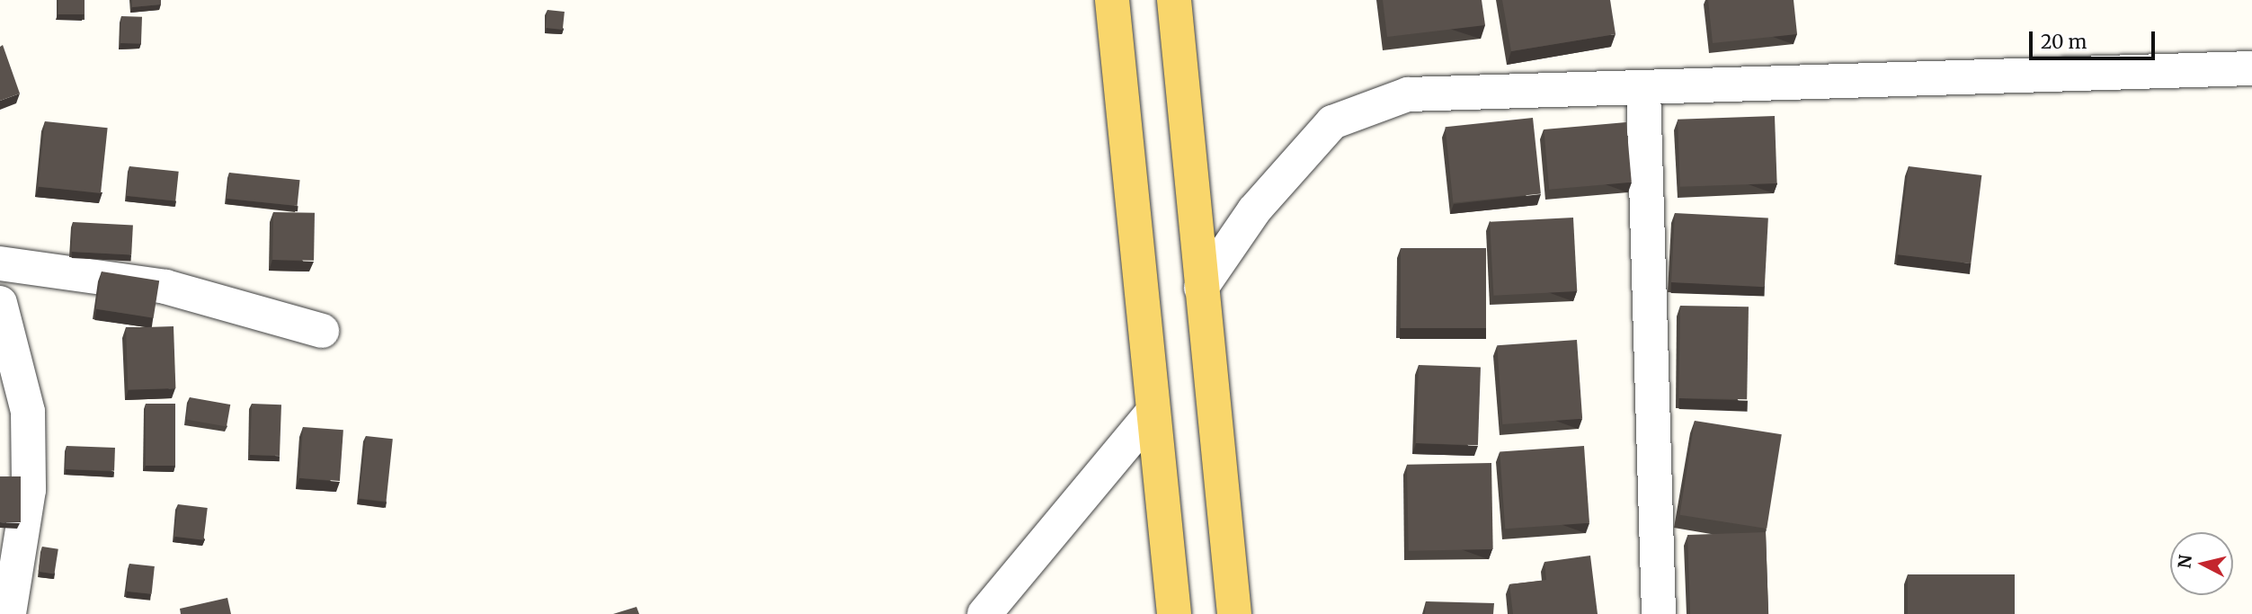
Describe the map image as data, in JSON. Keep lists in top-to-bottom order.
{
  "scale_bar": "20 m",
  "north": "left"
}
